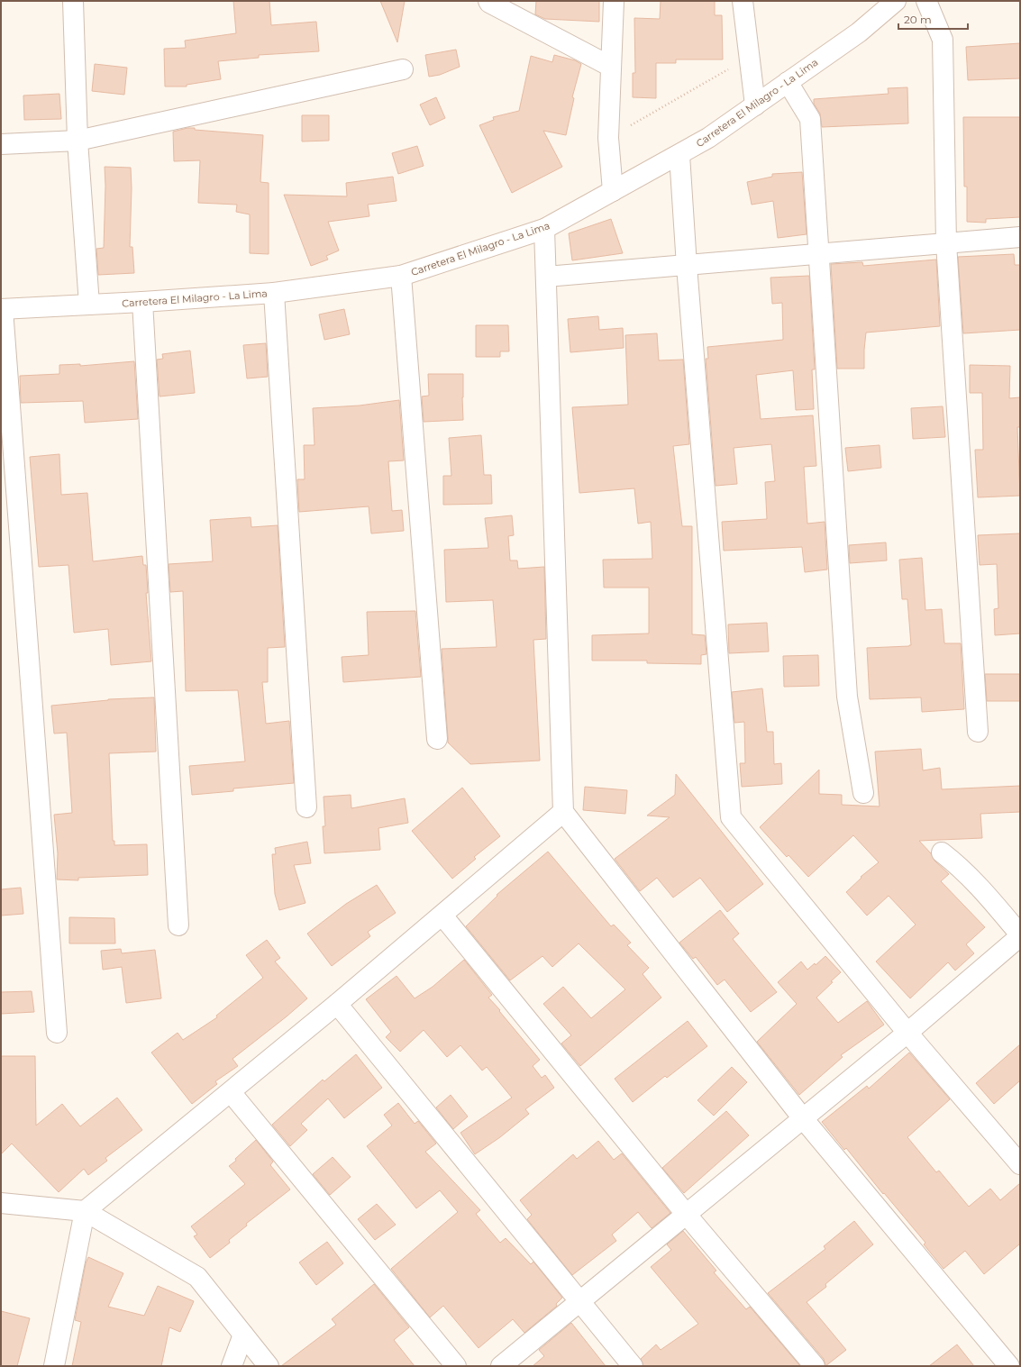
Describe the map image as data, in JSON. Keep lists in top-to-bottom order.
{
  "streets": {
    "street": ["Carretera El Milagro - La Lima"]
  },
  "scale_bar": "20 m"
}
